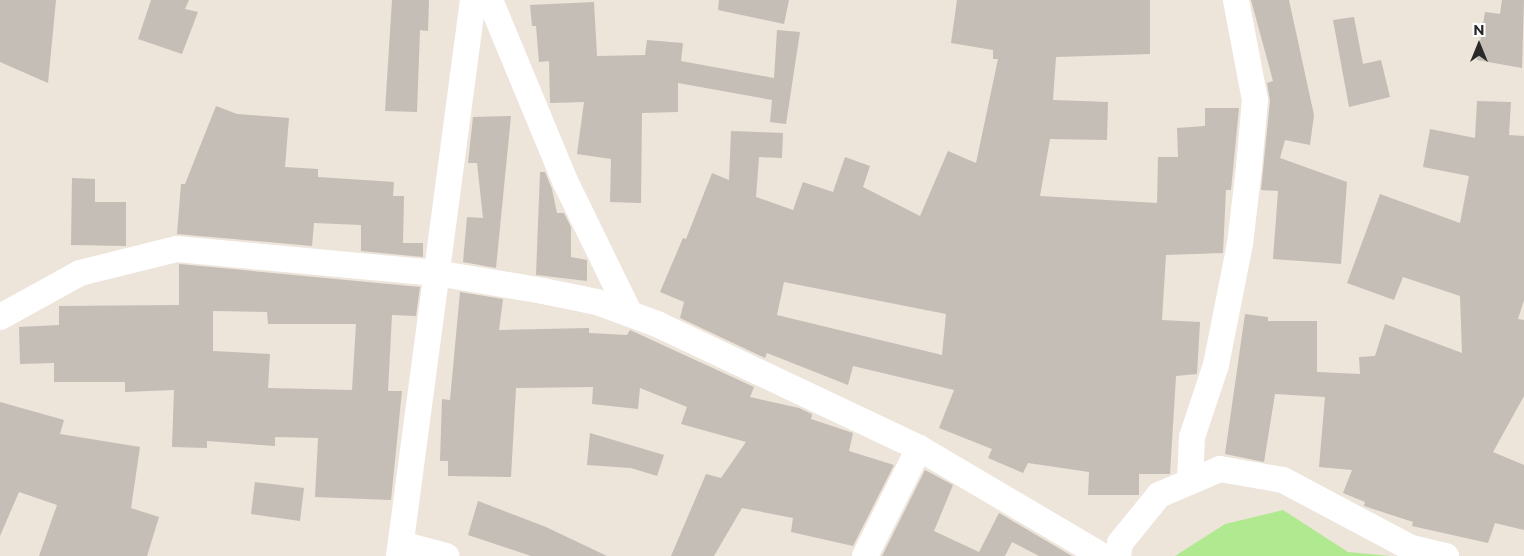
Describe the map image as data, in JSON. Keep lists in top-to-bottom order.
{
  "north": "top"
}
